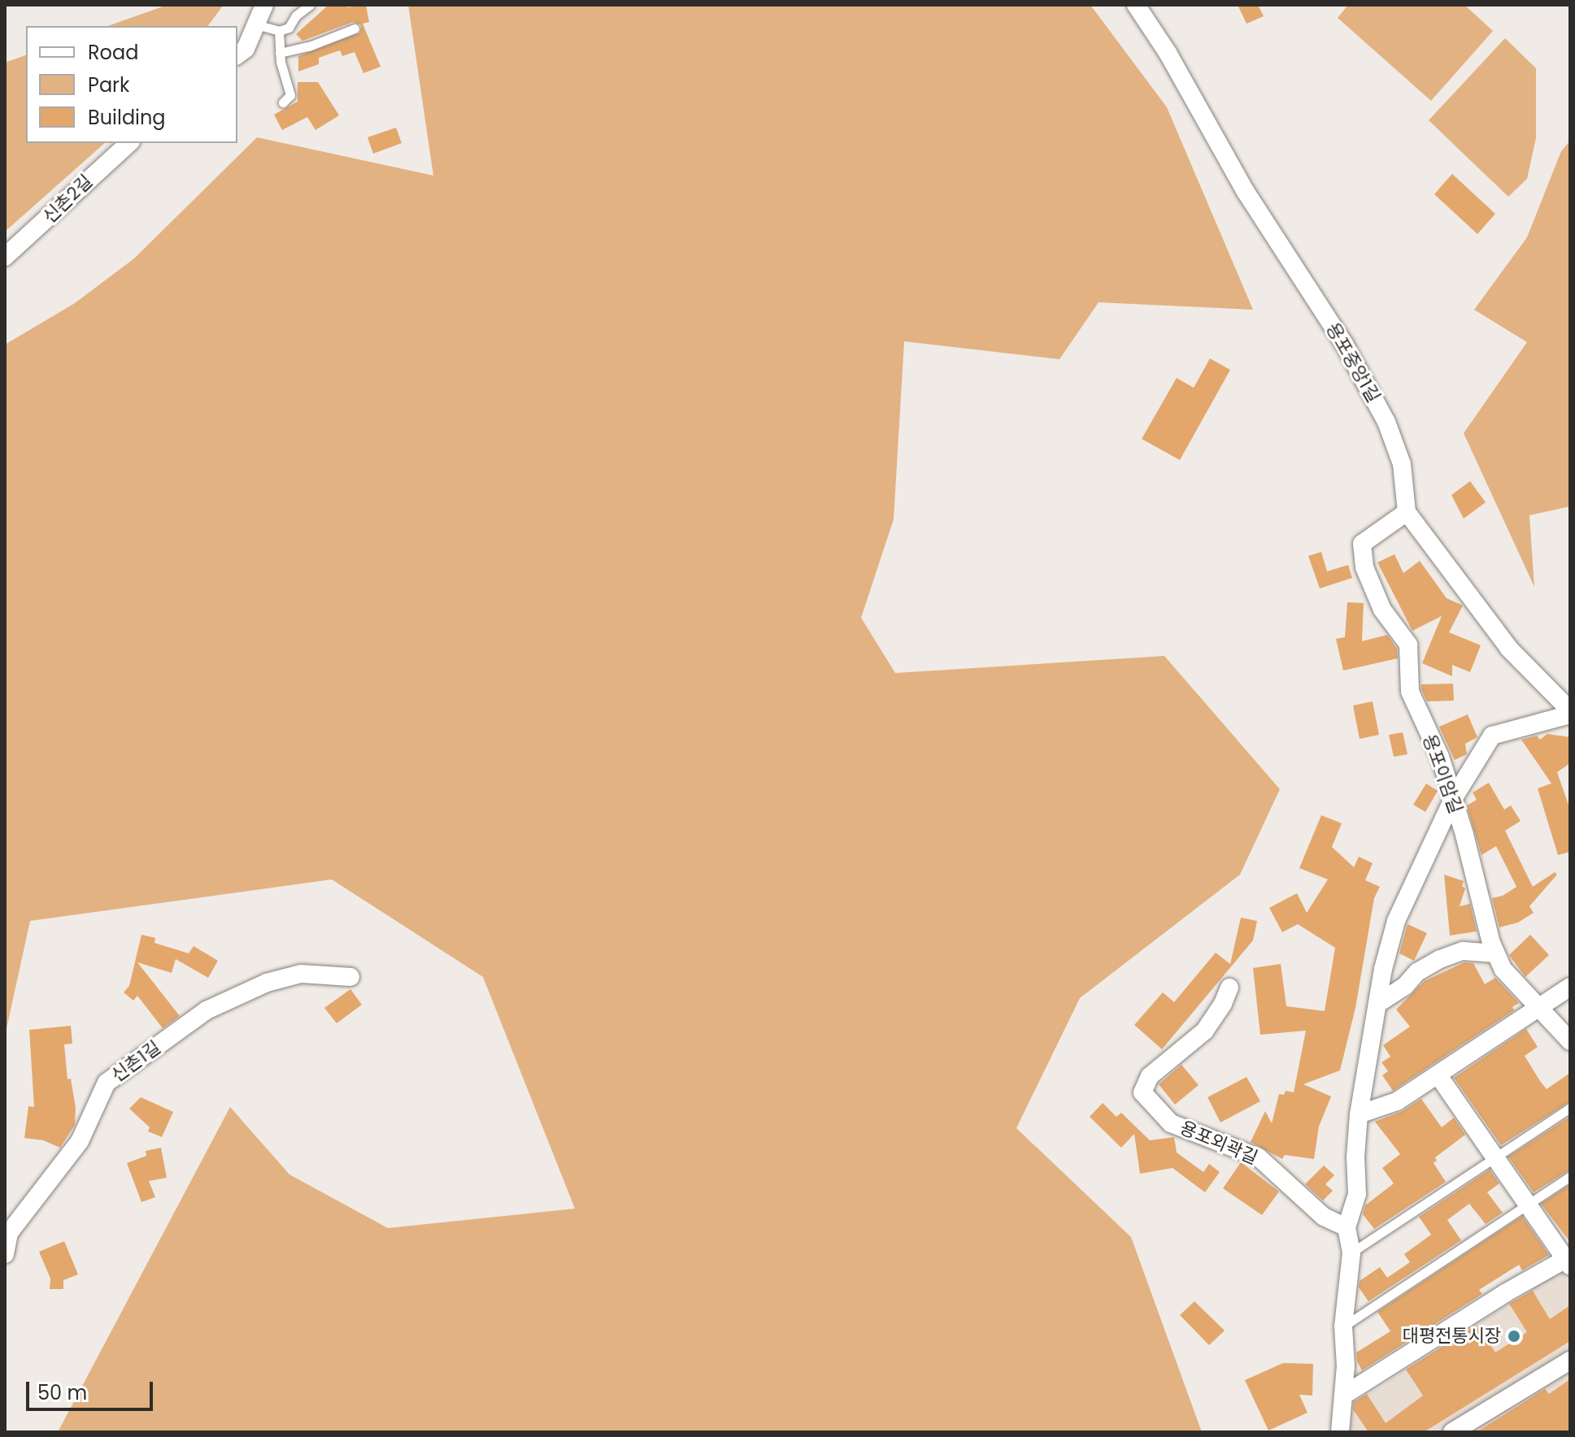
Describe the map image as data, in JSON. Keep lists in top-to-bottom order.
{
  "streets": {
    "street": [
      "신촌2길",
      "용포중앙1길",
      "용포이암길",
      "신촌1길",
      "용포외곽길"
    ]
  },
  "crossings": [
    ["용포중앙1길", "용포이암길"]
  ],
  "places": ["대평전통시장"],
  "legend": ["Road", "Park", "Building"],
  "scale_bar": "50 m"
}
